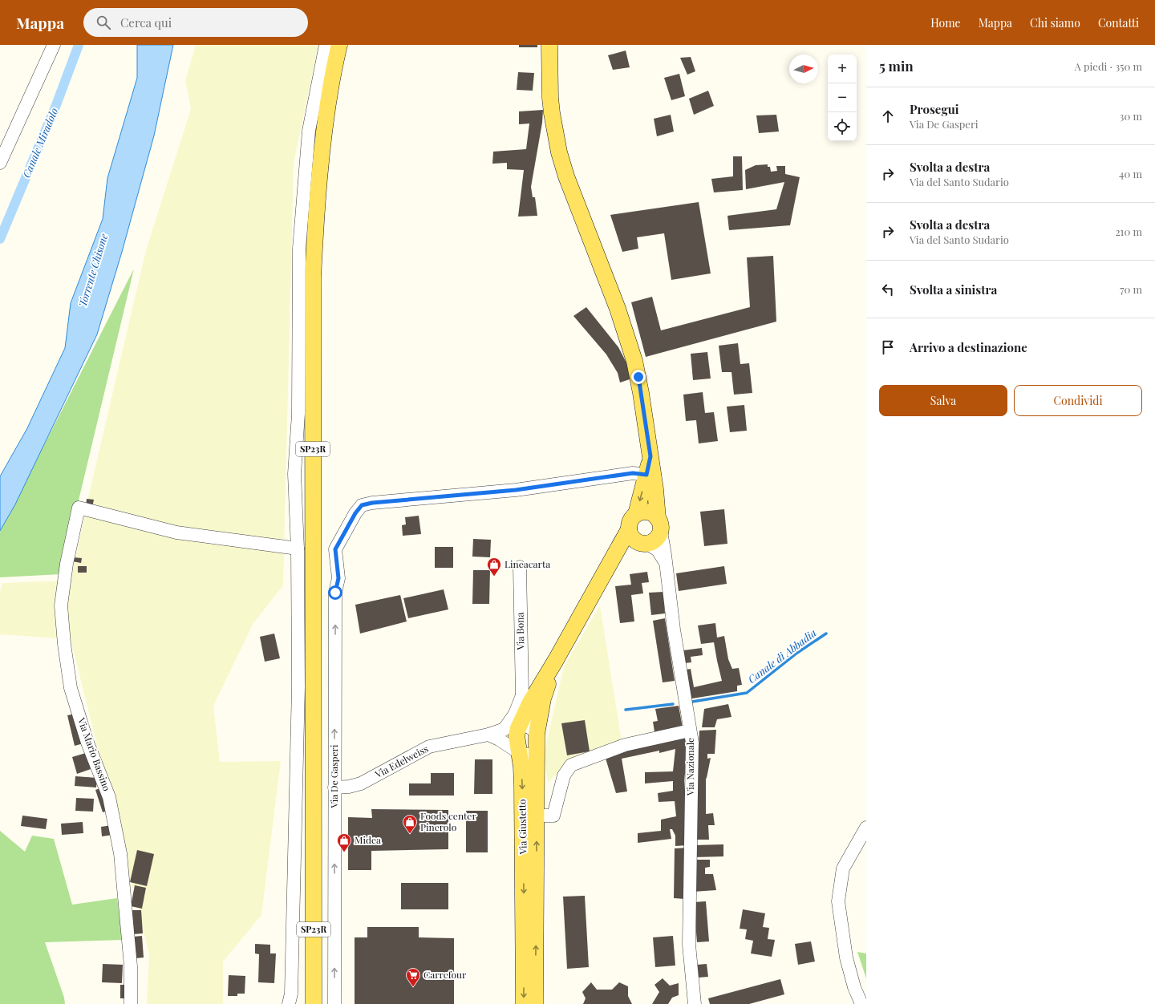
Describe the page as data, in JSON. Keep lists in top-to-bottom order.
{
  "streets": {
    "main road": ["SP23R", "Via Giustetto"],
    "street": [
      "Via Bona",
      "Via Mario Bassino",
      "Via Edelweiss",
      "Via Nazionale",
      "Via De Gasperi"
    ]
  },
  "crossings": [
    ["Via Bona", "Via Edelweiss"],
    ["Via Bona", "Via Giustetto"],
    ["Via Edelweiss", "Via De Gasperi"],
    ["Via Edelweiss", "Via Giustetto"],
    ["Via Nazionale", "Via Giustetto"]
  ],
  "water": ["Canale Miradolo", "Torrente Chisone", "Canale di Abbadia"],
  "places": {
    "shop": ["Lineacarta", "Foods center Pinerolo", "Midea"],
    "supermarket": ["Carrefour"]
  },
  "north": "right",
  "page": {
    "header": "Mappa",
    "search": "Cerca qui",
    "nav": [
      "Home",
      "Mappa",
      "Chi siamo",
      "Contatti"
    ],
    "heading": ["5 min", "A piedi · 350 m"],
    "map_buttons": ["+", "−"],
    "list": [
      ["Prosegui", "Via De Gasperi", "30 m"],
      ["Svolta a destra", "Via del Santo Sudario", "40 m"],
      ["Svolta a destra", "Via del Santo Sudario", "210 m"],
      ["Svolta a sinistra", "70 m"],
      "Arrivo a destinazione"
    ],
    "buttons": ["Salva", "Condividi"]
  }
}
